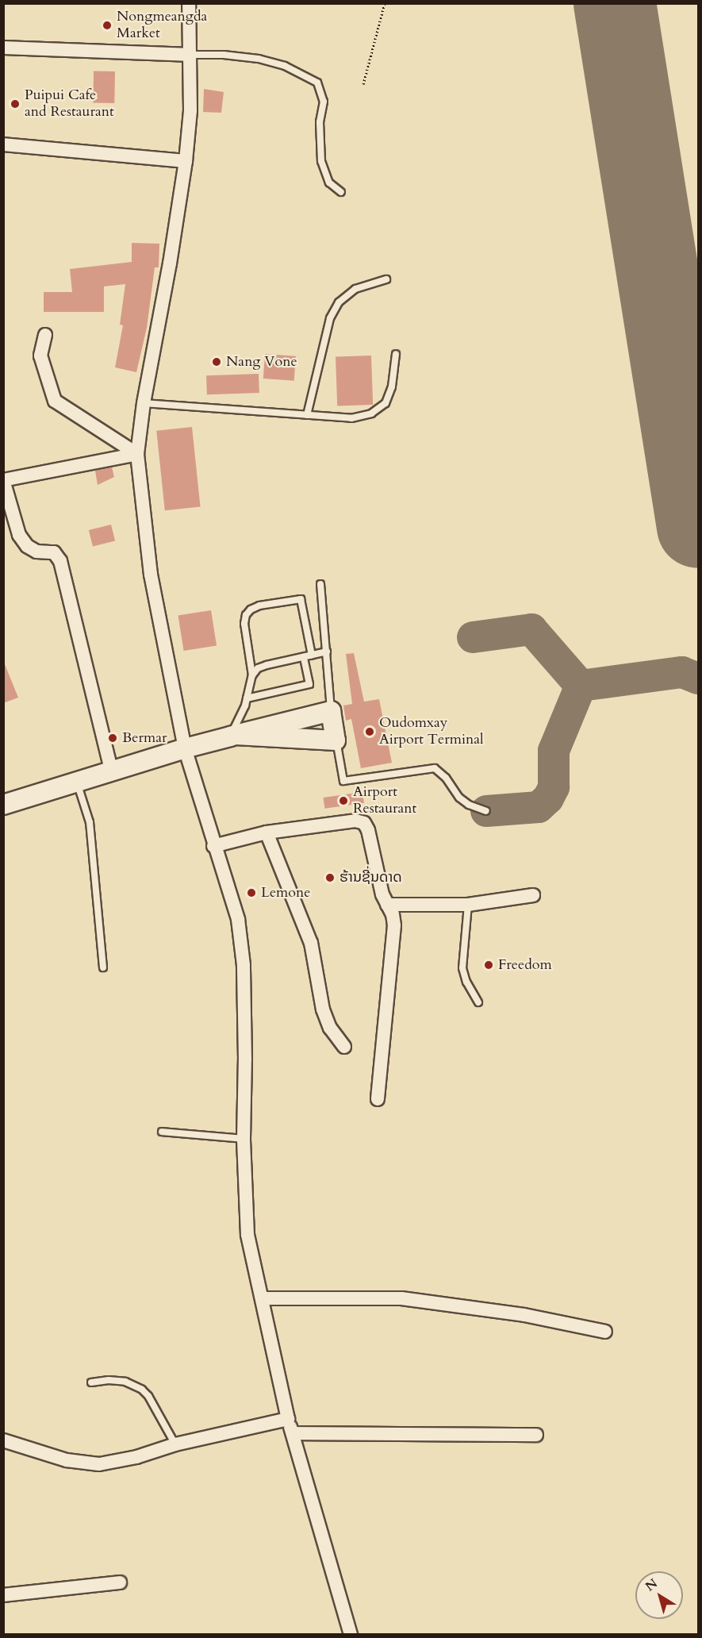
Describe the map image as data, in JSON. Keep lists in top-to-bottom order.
{
  "places": [
    "Nongmeangda Market",
    "Puipui Cafe and Restaurant",
    "Nang Vone",
    "Oudomxay Airport Terminal",
    "Bermar",
    "Airport Restaurant",
    "ຮ້ານຊີ່ນດາດ",
    "Lemone",
    "Freedom"
  ],
  "north": "top left"
}
